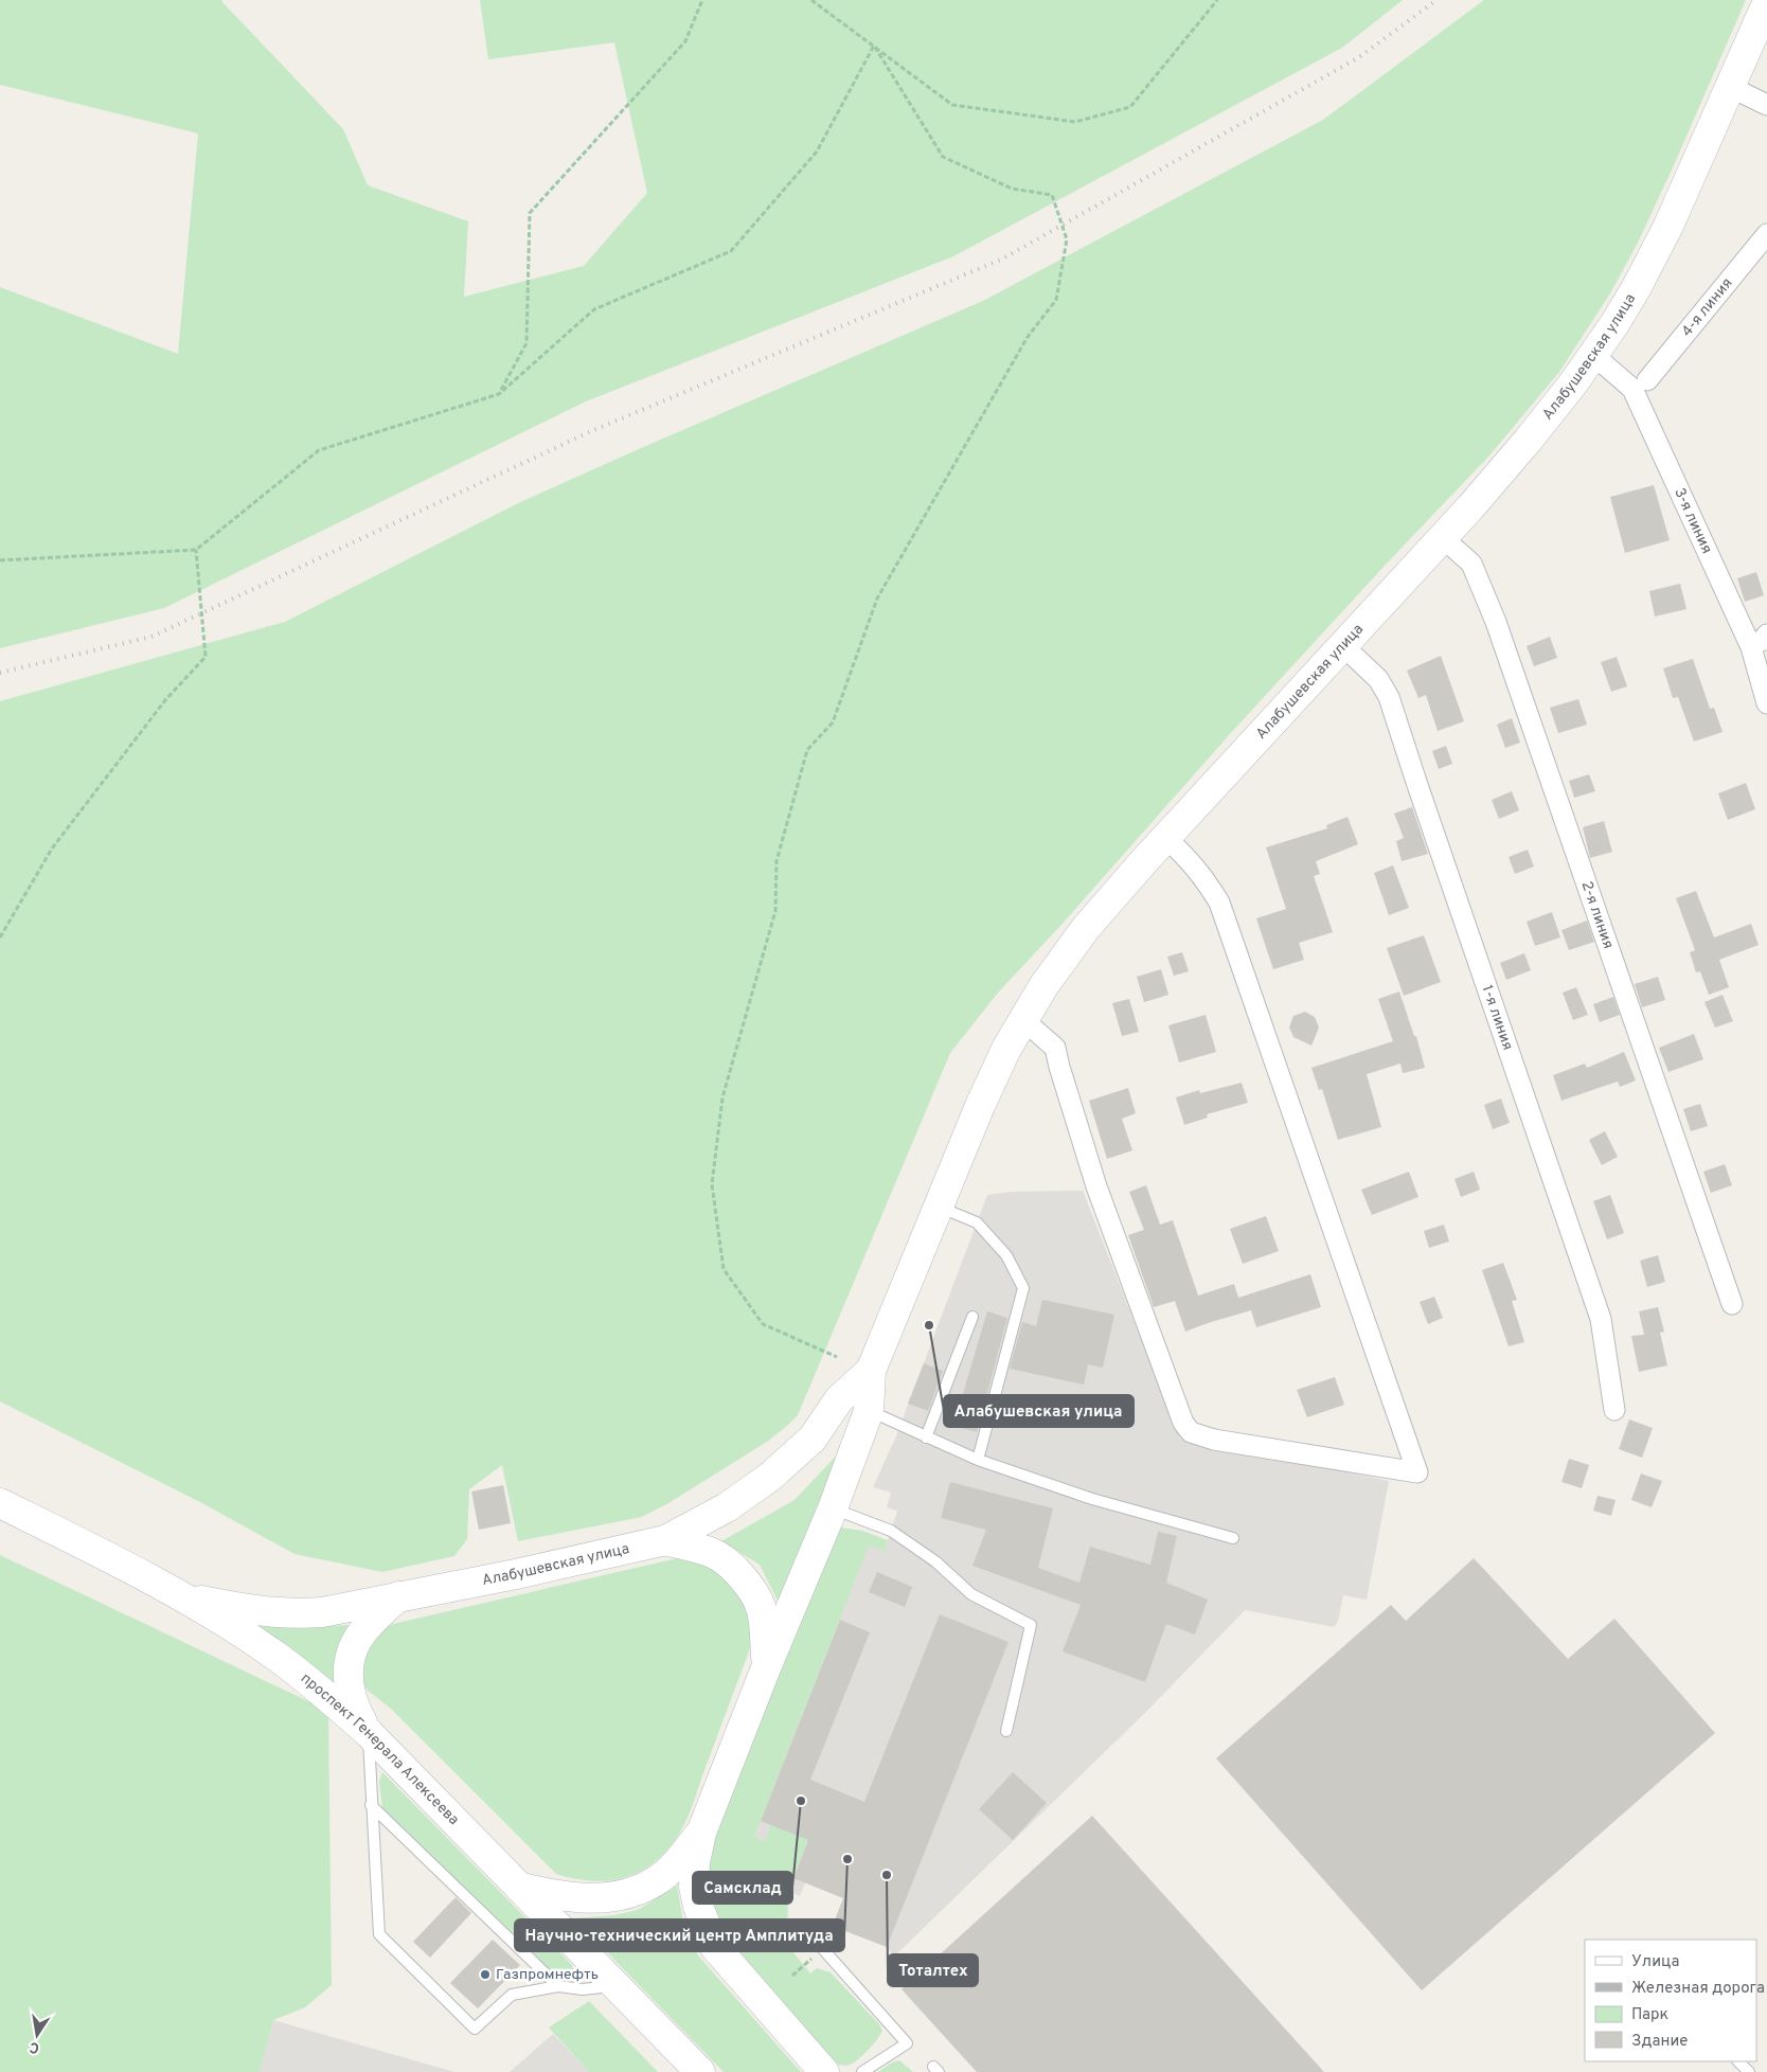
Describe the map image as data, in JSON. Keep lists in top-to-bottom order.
{
  "streets": {
    "street": [
      "4-я линия",
      "Алабушевская улица",
      "3-я линия",
      "2-я линия",
      "1-я линия",
      "проспект Генерала Алексеева"
    ]
  },
  "crossings": [
    ["Алабушевская улица", "3-я линия"],
    ["Алабушевская улица", "2-я линия"],
    ["Алабушевская улица", "1-я линия"],
    ["Алабушевская улица", "проспект Генерала Алексеева"]
  ],
  "places": [
    "Алабушевская улица",
    "Самсклад",
    "Научно-технический центр Амплитуда",
    "Тоталтех",
    "Газпромнефть"
  ],
  "legend": [
    "Улица",
    "Железная дорога",
    "Парк",
    "Здание"
  ],
  "north": "bottom"
}
